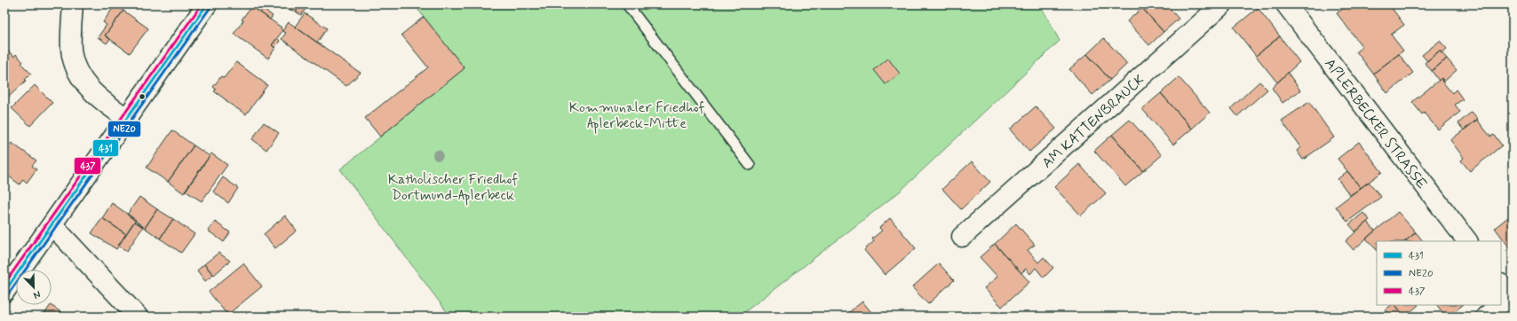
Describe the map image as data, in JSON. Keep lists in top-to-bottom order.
{
  "streets": {
    "main road": ["AM KATTENBRAUCK", "APLERBECKER STRASSE"]
  },
  "parks": ["Kommunaler Friedhof Aplerbeck-Mitte", "Katholischer Friedhof Dortmund-Aplerbeck"],
  "lines": ["transit line 431", "transit line 437", "transit line NE20"],
  "legend": ["431", "NE20", "437"],
  "north": "bottom right"
}
